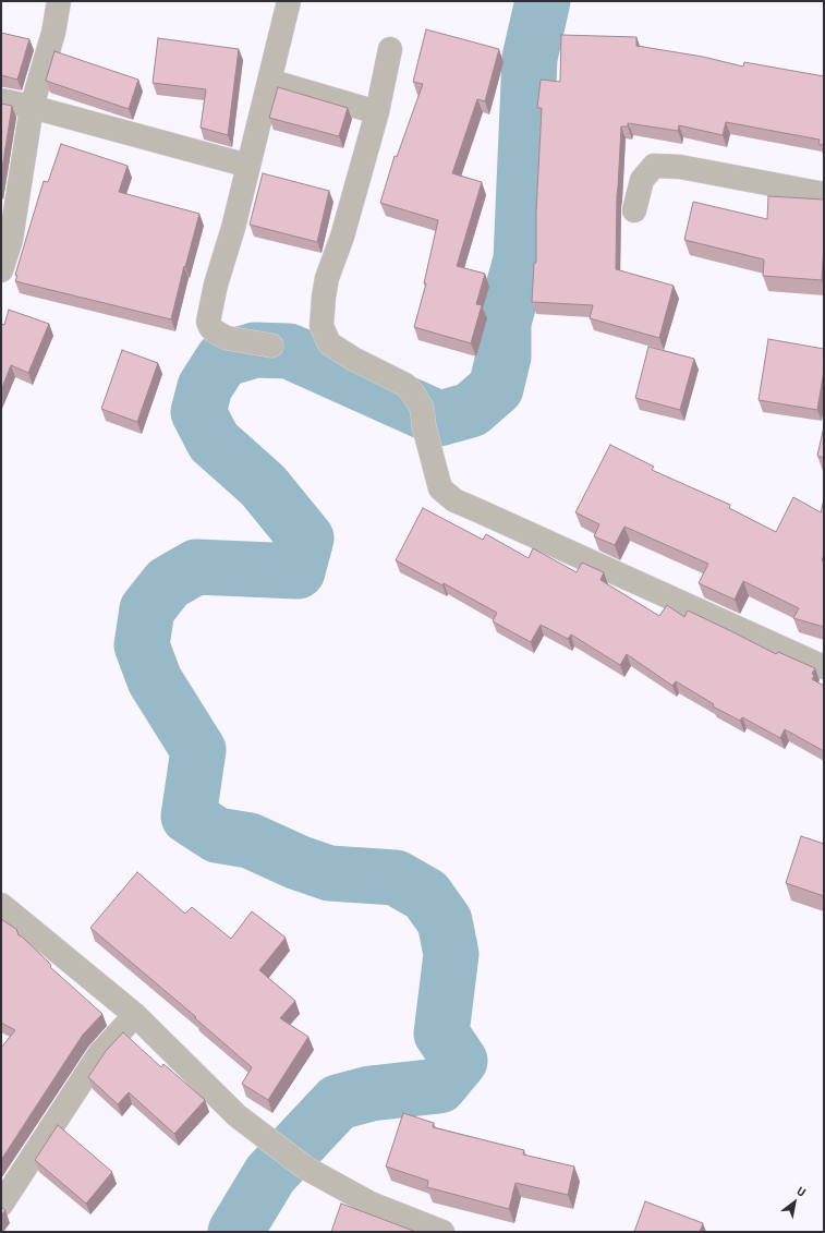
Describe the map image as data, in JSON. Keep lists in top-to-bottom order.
{
  "north": "top right"
}
